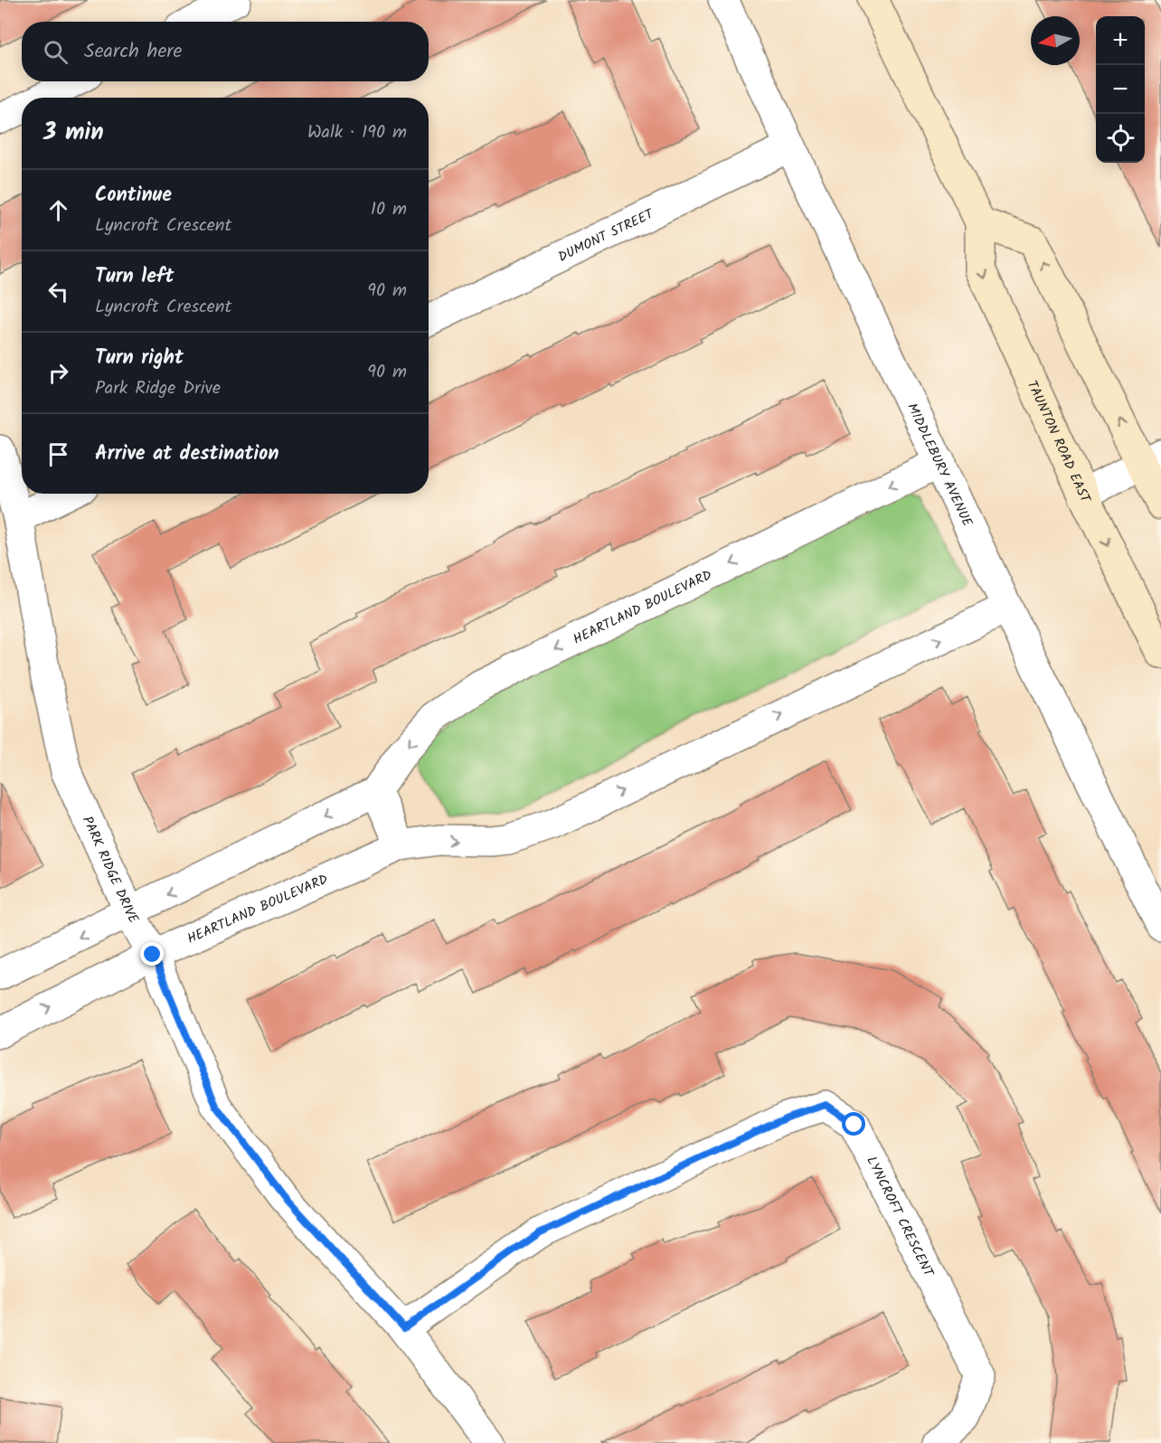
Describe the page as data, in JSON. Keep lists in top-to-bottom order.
{
  "streets": {
    "main road": ["TAUNTON ROAD EAST"],
    "street": [
      "DUMONT STREET",
      "MIDDLEBURY AVENUE",
      "HEARTLAND BOULEVARD",
      "PARK RIDGE DRIVE",
      "LYNCROFT CRESCENT"
    ]
  },
  "crossings": [
    ["DUMONT STREET", "MIDDLEBURY AVENUE"],
    ["MIDDLEBURY AVENUE", "HEARTLAND BOULEVARD"],
    ["HEARTLAND BOULEVARD", "PARK RIDGE DRIVE"],
    ["PARK RIDGE DRIVE", "LYNCROFT CRESCENT"]
  ],
  "north": "left",
  "page": {
    "map_buttons": ["+", "−"],
    "search": "Search here",
    "heading": ["3 min", "Walk · 190 m"],
    "list": [
      ["Continue", "Lyncroft Crescent", "10 m"],
      ["Turn left", "Lyncroft Crescent", "90 m"],
      ["Turn right", "Park Ridge Drive", "90 m"],
      "Arrive at destination"
    ]
  }
}
